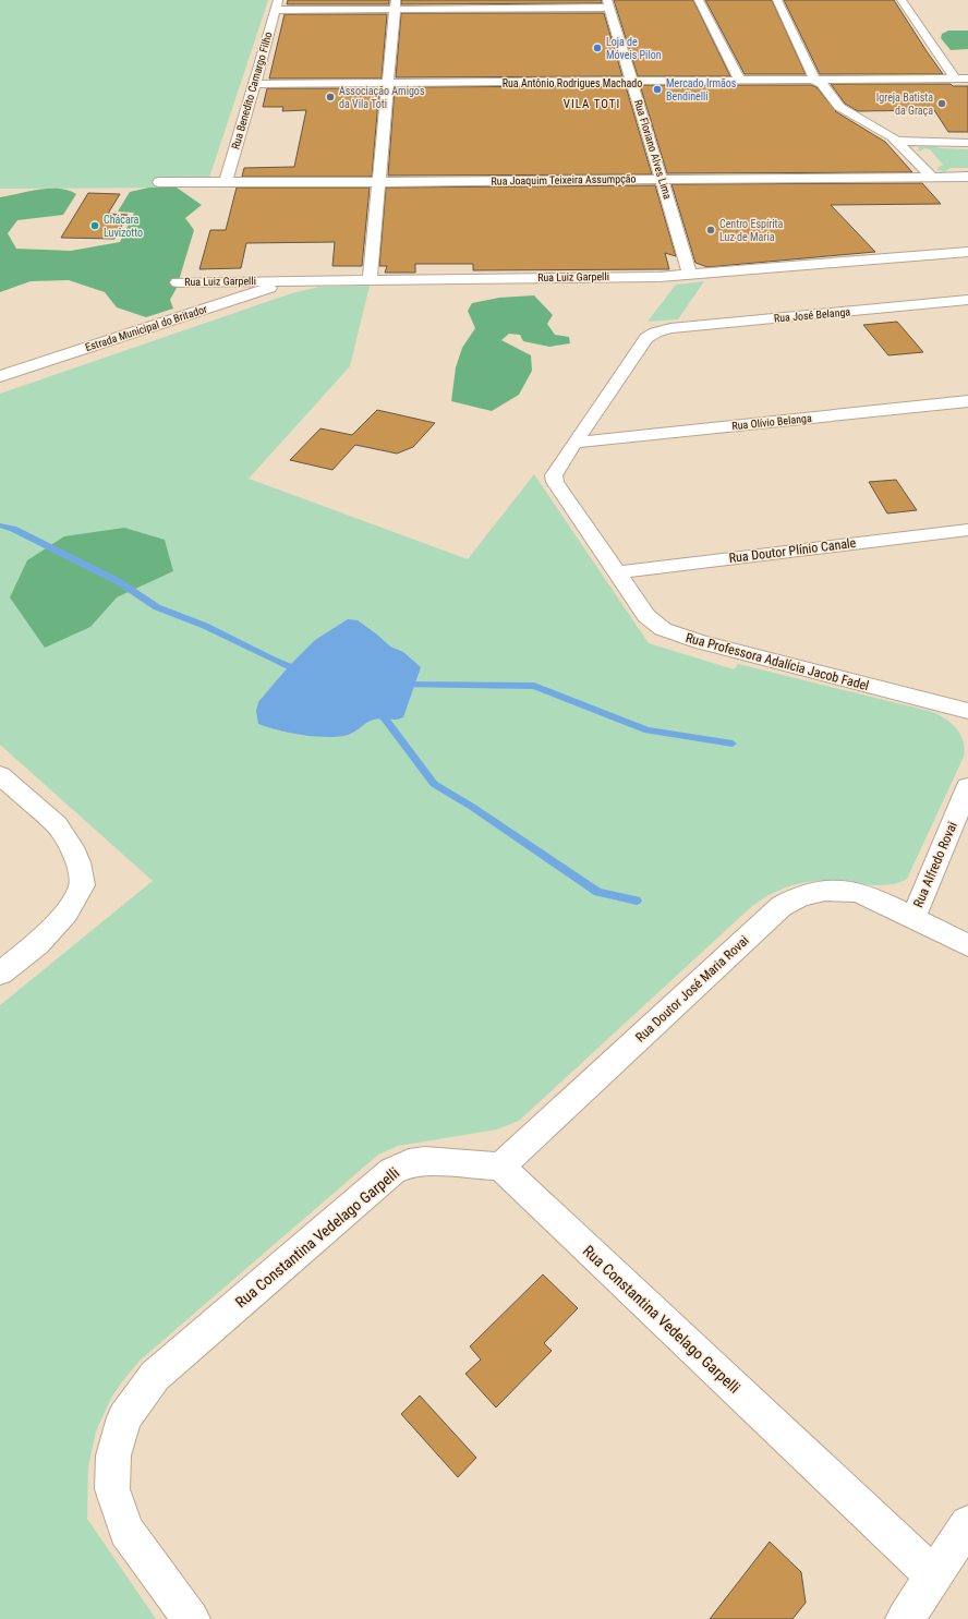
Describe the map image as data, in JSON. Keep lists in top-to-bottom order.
{
  "streets": {
    "street": [
      "Rua Antônio Rodrigues Machado",
      "Rua Benedito Camargo Filho",
      "Rua Floriano Alves Lima",
      "Rua Joaquim Teixeira Assumpção",
      "Rua Luiz Garpelli",
      "Rua José Belanga",
      "Estrada Municipal do Britador",
      "Rua Olívio Belanga",
      "Rua Doutor Plínio Canale",
      "Rua Professora Adalícia Jacob Fadel",
      "Rua Alfredo Rovai",
      "Rua Doutor José Maria Rovai",
      "Rua Constantina Vedelago Garpelli"
    ]
  },
  "crossings": [
    ["Rua Antônio Rodrigues Machado", "Rua Benedito Camargo Filho"],
    ["Rua Antônio Rodrigues Machado", "Rua Floriano Alves Lima"],
    ["Rua Benedito Camargo Filho", "Rua Joaquim Teixeira Assumpção"],
    ["Rua Floriano Alves Lima", "Rua Joaquim Teixeira Assumpção"],
    ["Rua Floriano Alves Lima", "Rua Luiz Garpelli"],
    ["Rua Luiz Garpelli", "Estrada Municipal do Britador"],
    ["Rua José Belanga", "Rua Professora Adalícia Jacob Fadel"],
    ["Rua Olívio Belanga", "Rua Professora Adalícia Jacob Fadel"],
    ["Rua Doutor Plínio Canale", "Rua Professora Adalícia Jacob Fadel"],
    ["Rua Alfredo Rovai", "Rua Doutor José Maria Rovai"],
    ["Rua Doutor José Maria Rovai", "Rua Constantina Vedelago Garpelli"]
  ],
  "districts": ["VILA TOTI"],
  "places": [
    "Loja de Móveis Pilon",
    "Mercado Irmãos Bendinelli",
    "Associação Amigos da Vila Toti",
    "Igreja Batista da Graça",
    "Chácara Luvizotto",
    "Centro Espírita Luz de Maria"
  ]
}
